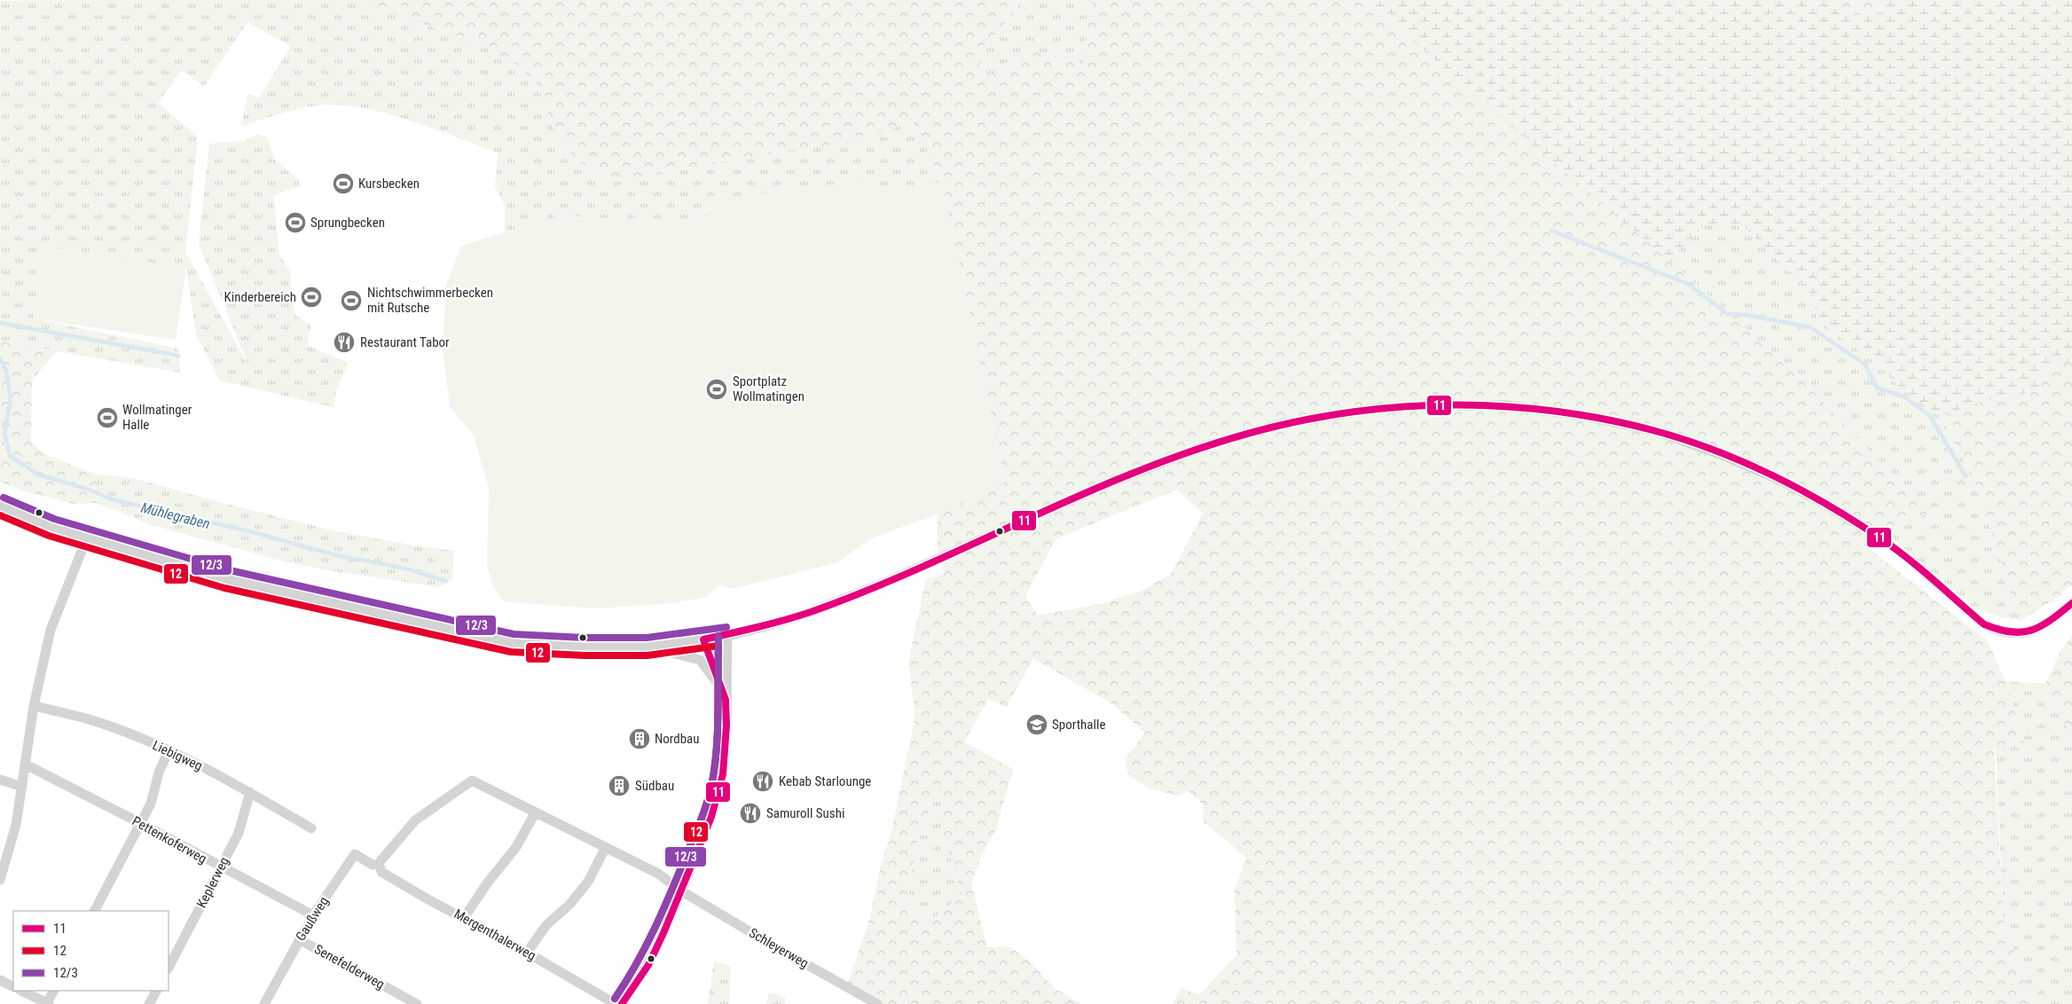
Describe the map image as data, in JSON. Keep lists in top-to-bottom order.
{
  "streets": {
    "street": [
      "Liebigweg",
      "Pettenkoferweg",
      "Keplerweg",
      "Gaußweg",
      "Mergenthalerweg",
      "Schleyerweg",
      "Senefelderweg"
    ]
  },
  "crossings": [
    ["Liebigweg", "Keplerweg"],
    ["Pettenkoferweg", "Keplerweg"],
    ["Pettenkoferweg", "Gaußweg"],
    ["Gaußweg", "Mergenthalerweg"],
    ["Gaußweg", "Schleyerweg"],
    ["Gaußweg", "Senefelderweg"],
    ["Mergenthalerweg", "Schleyerweg"]
  ],
  "water": ["Mühlegraben"],
  "places": {
    "sports": [
      "Kursbecken",
      "Sprungbecken",
      "Kinderbereich",
      "Nichtschwimmerbecken mit Rutsche",
      "Sportplatz Wollmatingen",
      "Wollmatinger Halle"
    ],
    "restaurant": ["Restaurant Tabor", "Kebab Starlounge", "Samuroll Sushi"],
    "school or university": ["Sporthalle"],
    "building": ["Nordbau", "Südbau"]
  },
  "lines": ["transit line 11", "transit line 12/3", "transit line 12"],
  "legend": ["11", "12", "12/3"]
}
